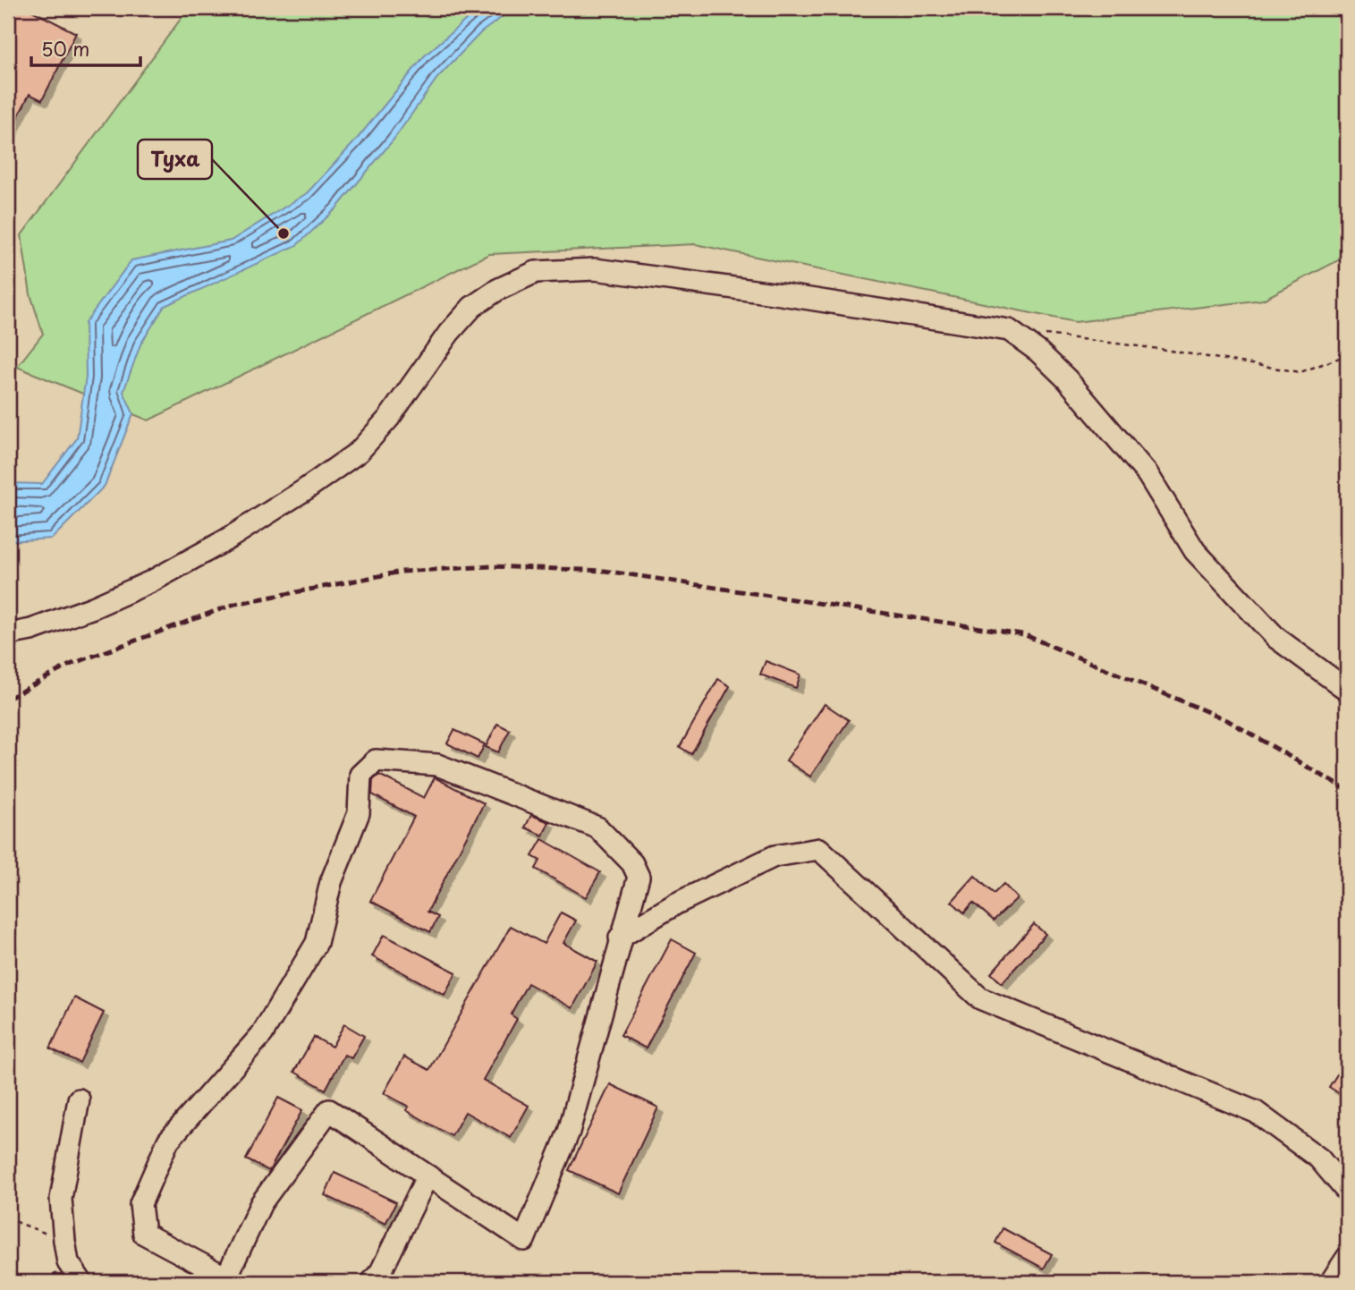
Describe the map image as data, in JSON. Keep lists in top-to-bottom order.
{
  "places": ["Туха"],
  "scale_bar": "50 m"
}
